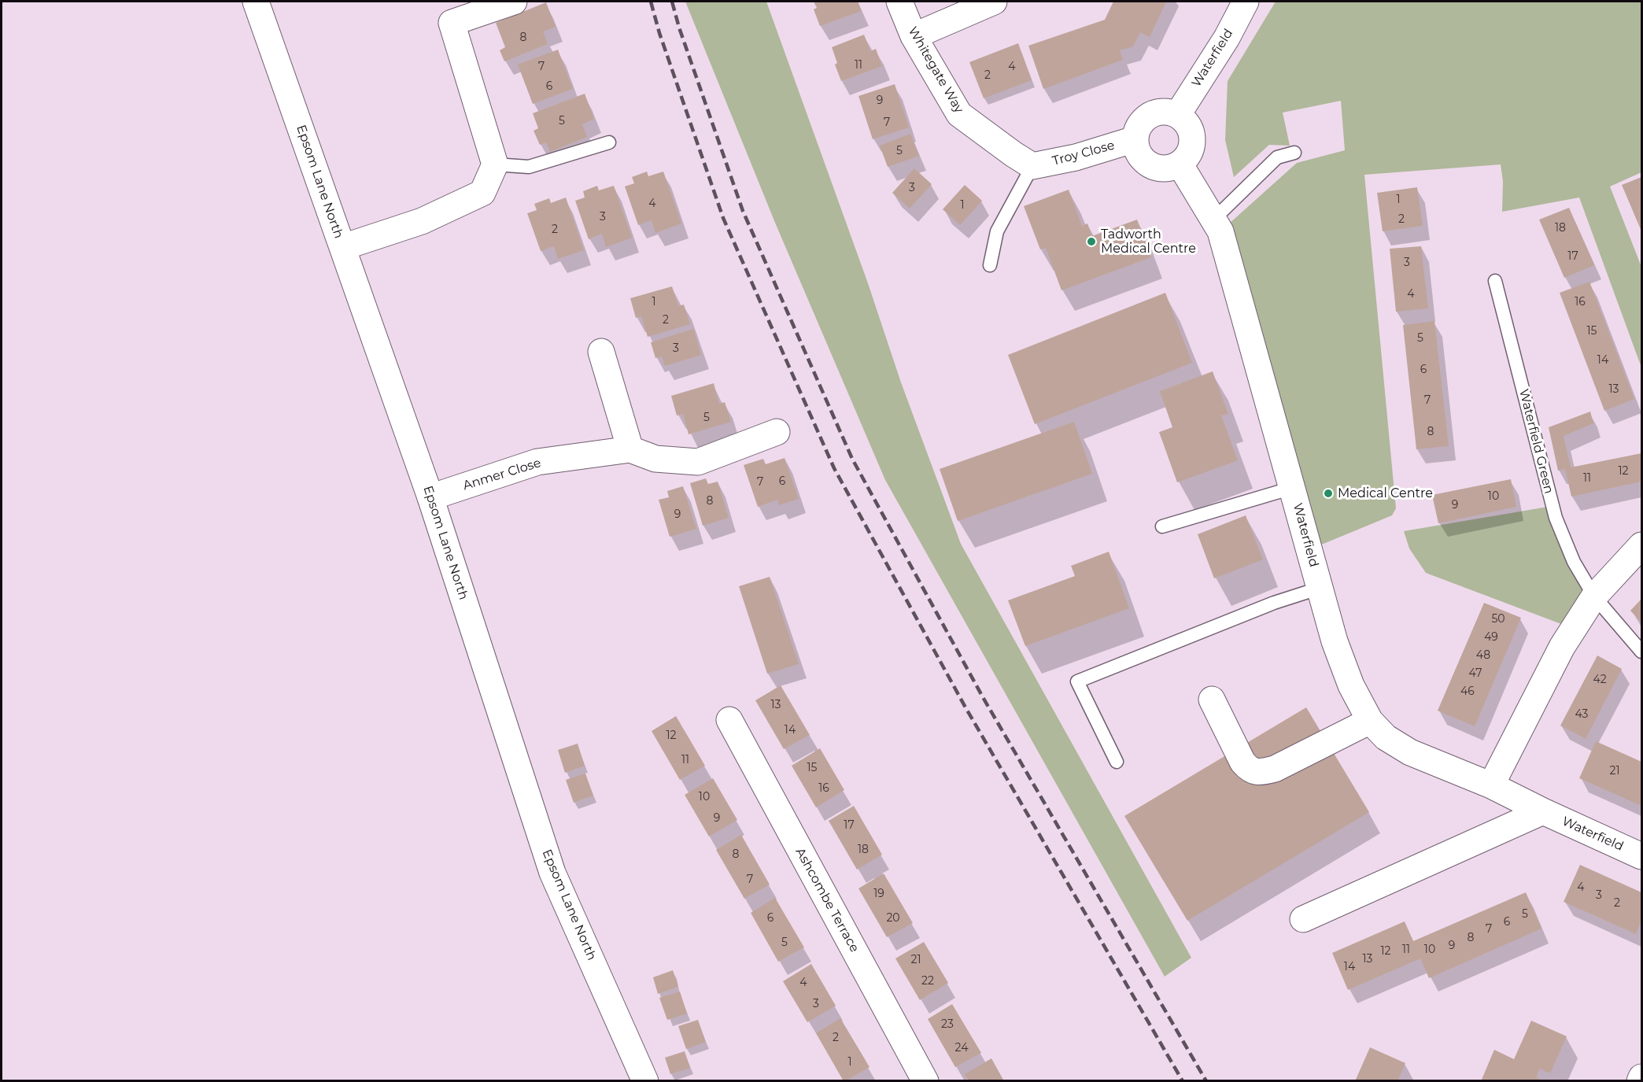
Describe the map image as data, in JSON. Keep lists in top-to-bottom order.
{
  "streets": {
    "street": [
      "Waterfield",
      "Whitegate Way",
      "Troy Close",
      "Epsom Lane North",
      "Anmer Close",
      "Ashcombe Terrace"
    ],
    "lane": ["Waterfield Green"]
  },
  "crossings": [
    ["Waterfield", "Troy Close"],
    ["Whitegate Way", "Troy Close"],
    ["Epsom Lane North", "Anmer Close"]
  ],
  "places": ["Tadworth Medical Centre", "Medical Centre"],
  "house_numbers": [
    "8",
    "11",
    "7",
    "4",
    "2",
    "6",
    "9",
    "5",
    "7",
    "5",
    "3",
    "1",
    "4",
    "1",
    "3",
    "2",
    "18",
    "2",
    "17",
    "3",
    "4",
    "1",
    "16",
    "2",
    "15",
    "5",
    "3",
    "14",
    "6",
    "13",
    "7",
    "5",
    "8",
    "12",
    "11",
    "6",
    "7",
    "10",
    "8",
    "9",
    "9",
    "50",
    "49",
    "48",
    "47",
    "42",
    "46",
    "13",
    "43",
    "14",
    "12",
    "11",
    "15",
    "21",
    "16",
    "10",
    "9",
    "17",
    "18",
    "8",
    "7",
    "4",
    "19",
    "3",
    "2",
    "5",
    "6",
    "20",
    "6",
    "7",
    "8",
    "5",
    "9",
    "11",
    "10",
    "12",
    "13",
    "21",
    "14",
    "22",
    "4",
    "3",
    "23",
    "2",
    "24",
    "1"
  ]
}
